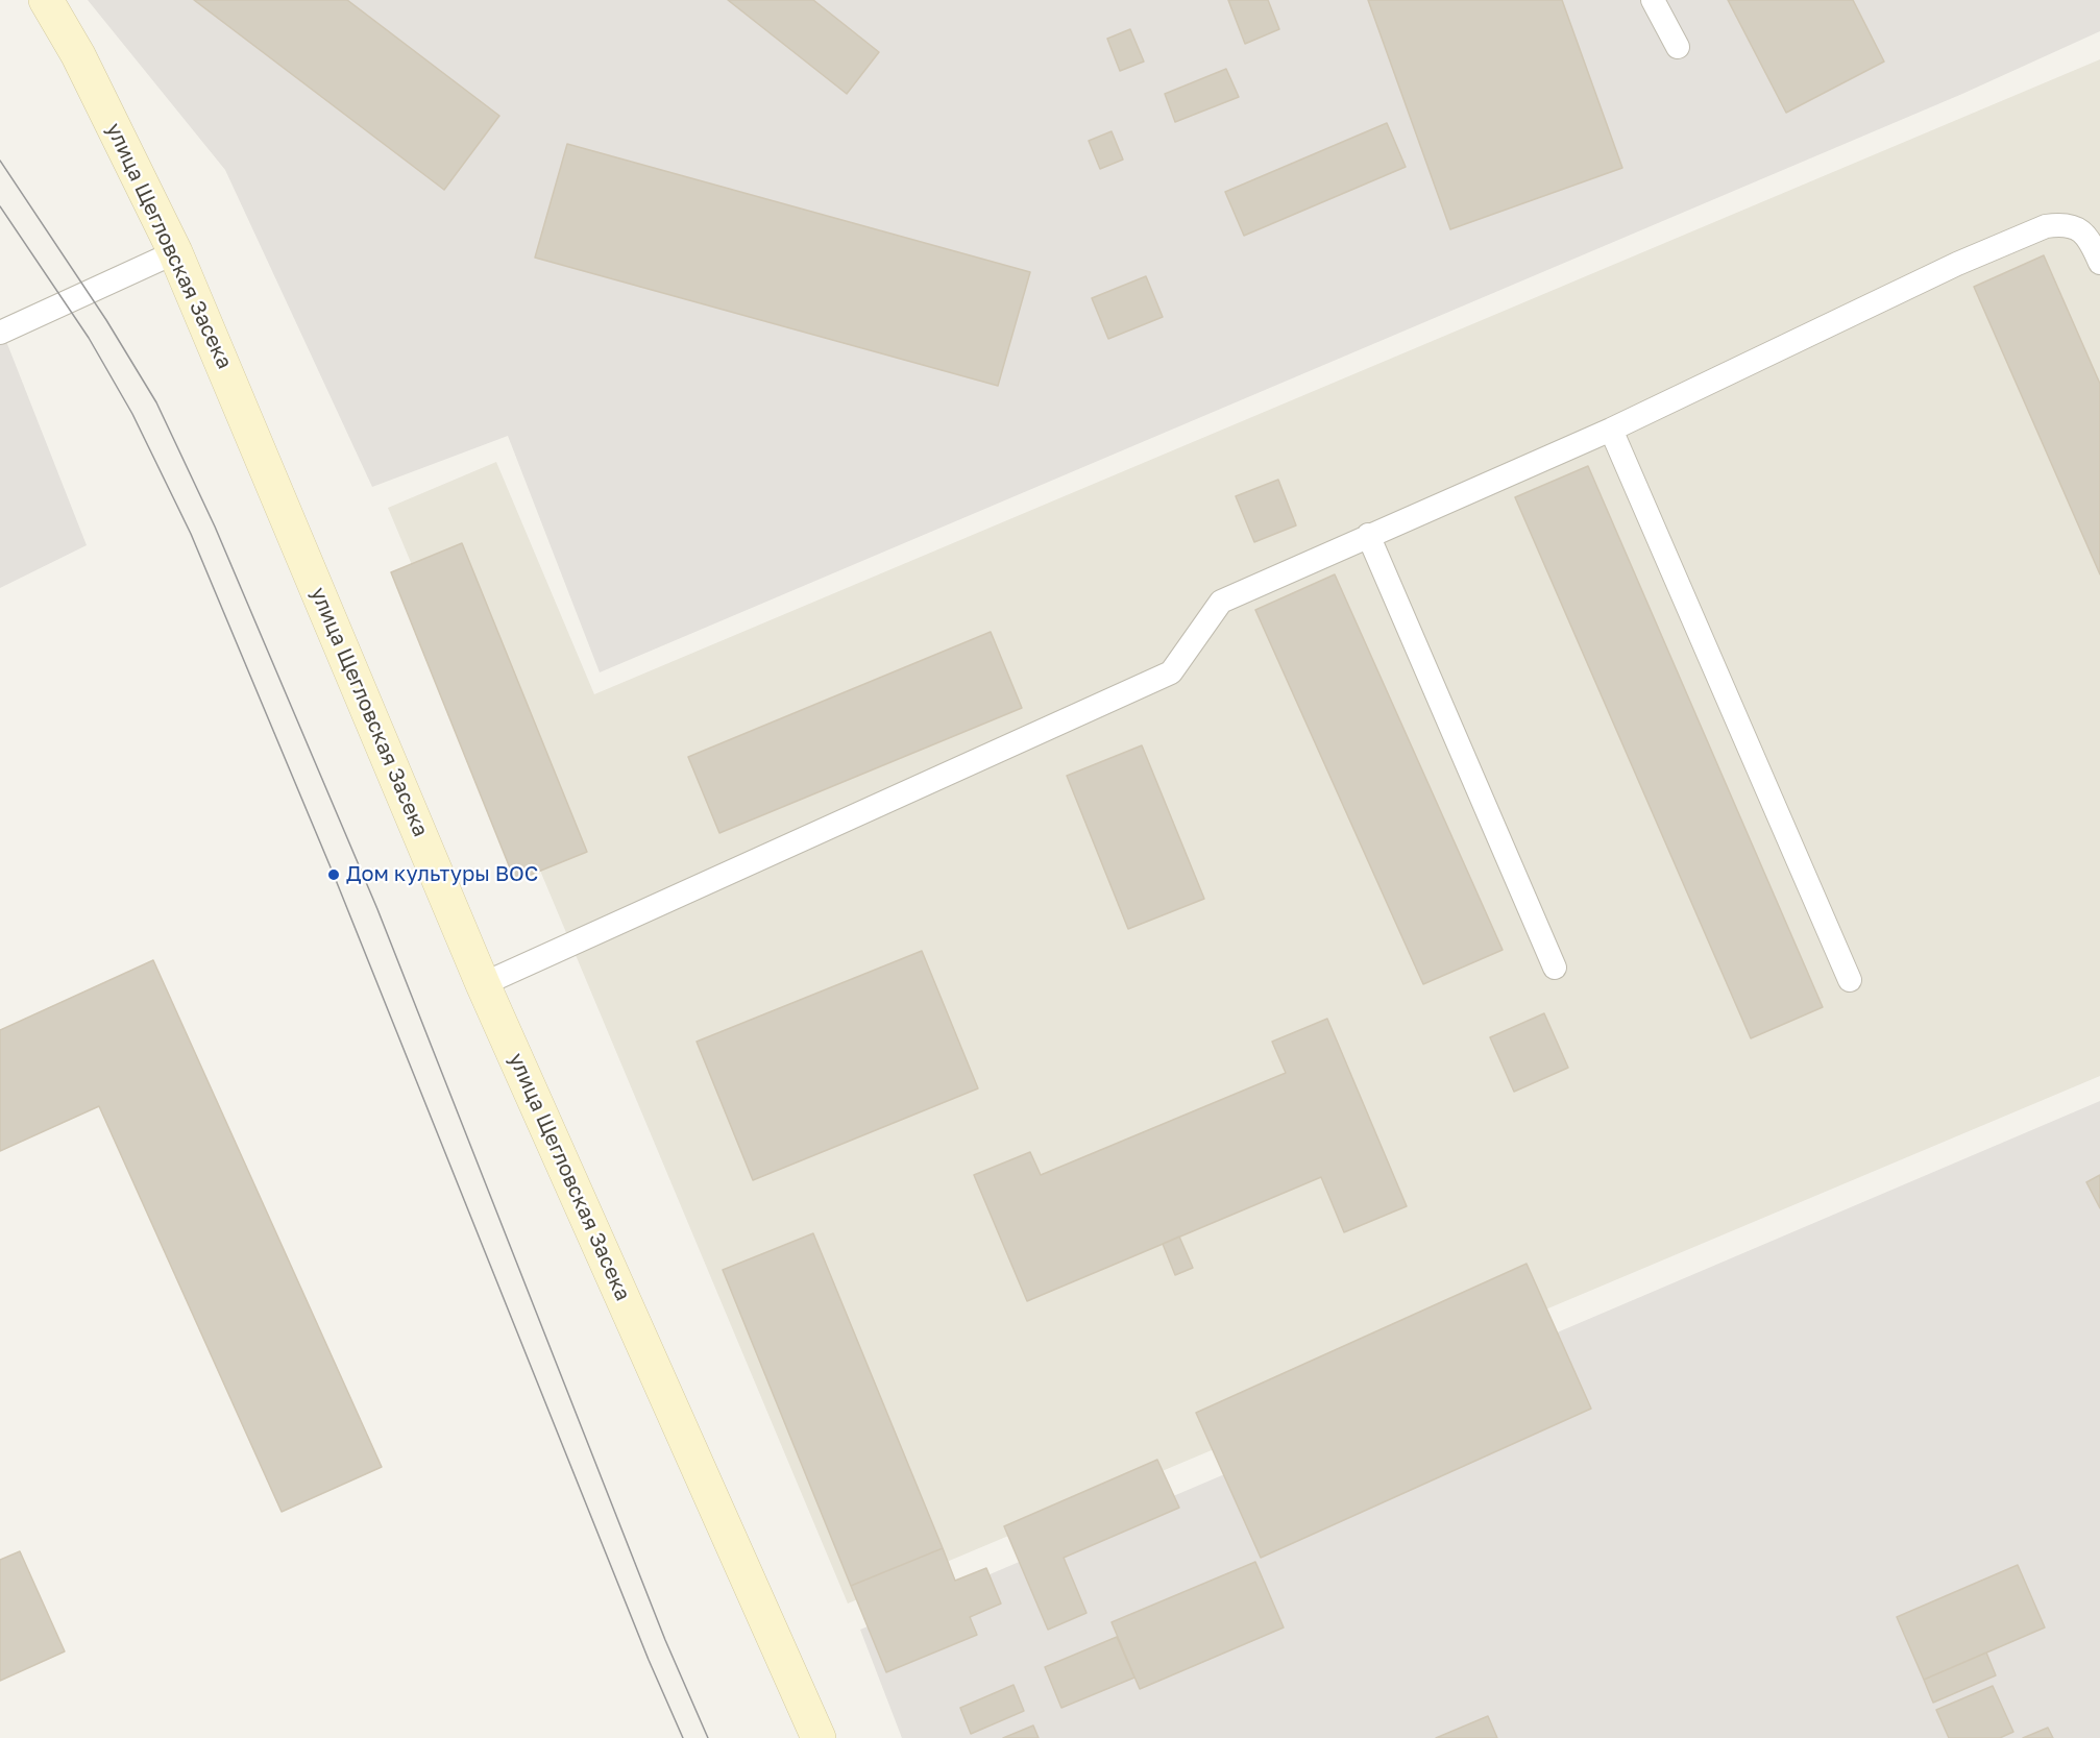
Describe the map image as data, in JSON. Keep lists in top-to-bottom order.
{
  "streets": {
    "street": ["улица Щегловская Засека"]
  },
  "places": ["Дом культуры ВОС"]
}
